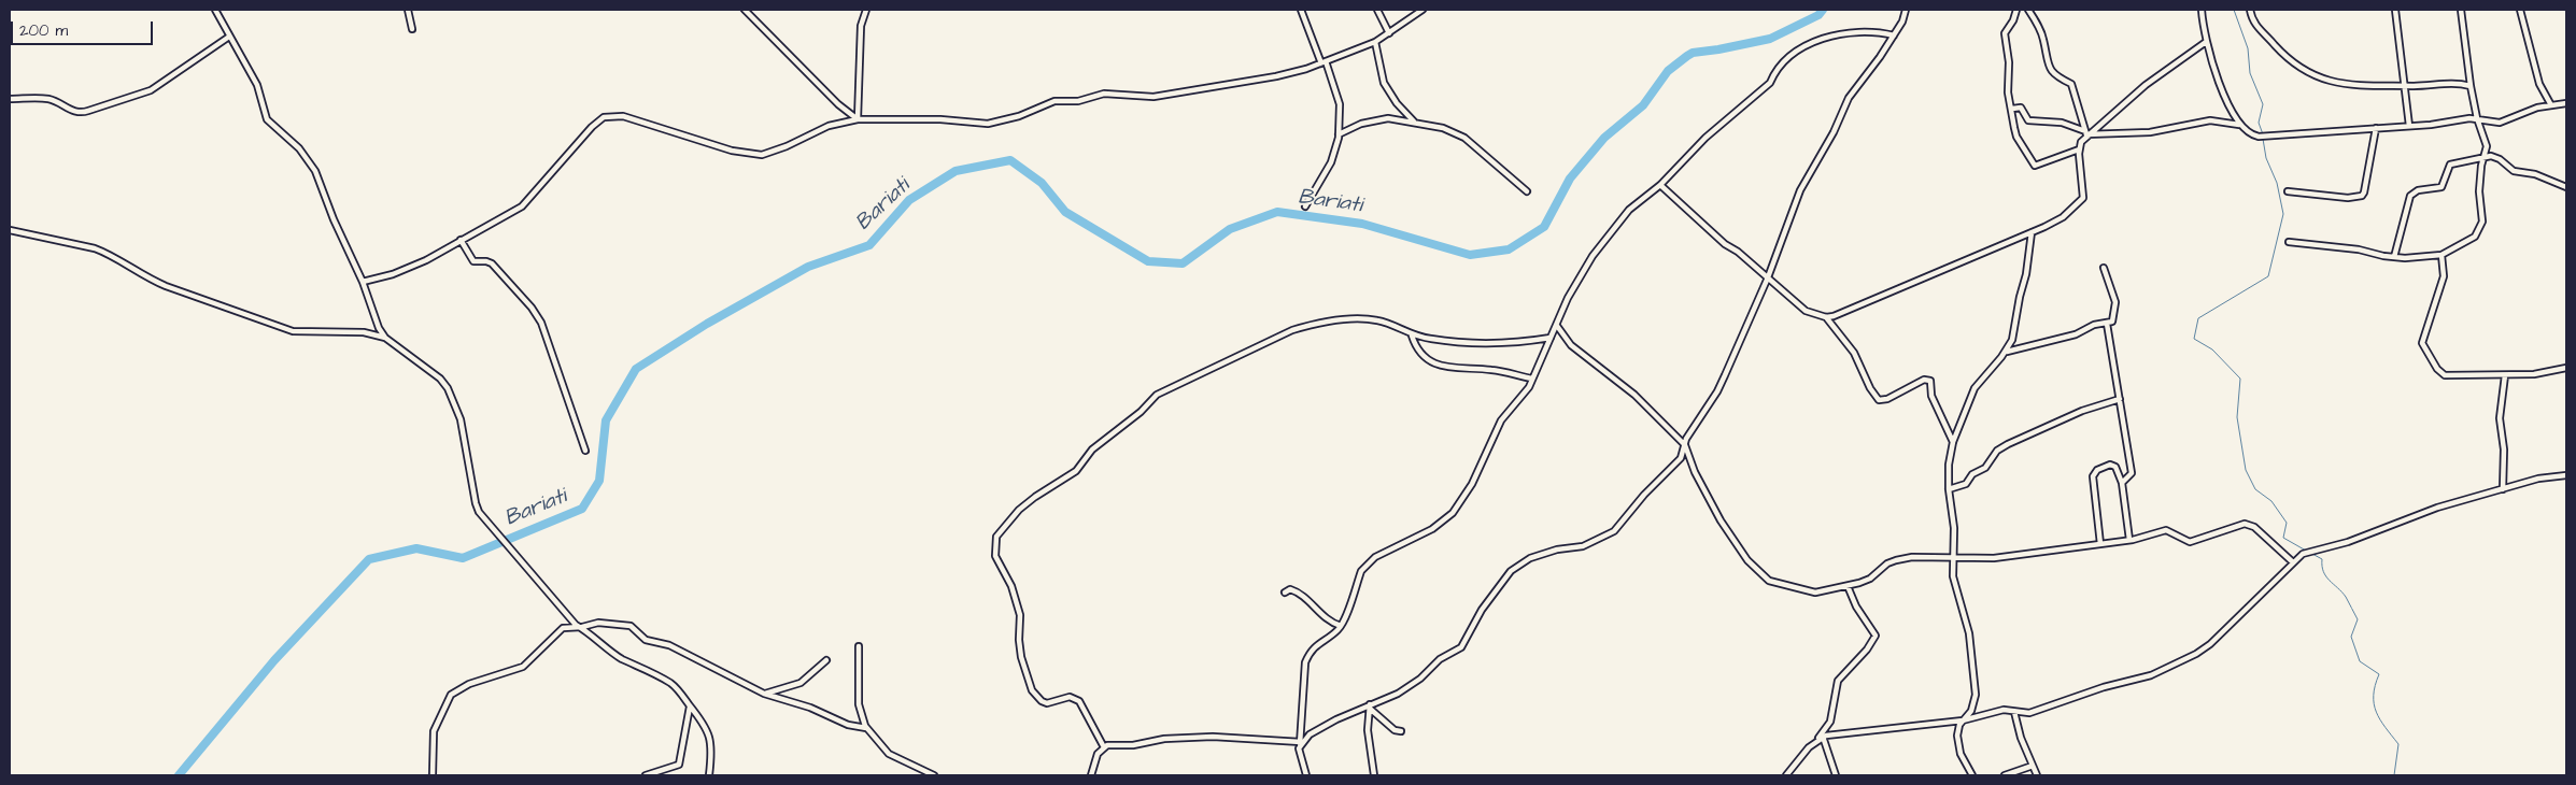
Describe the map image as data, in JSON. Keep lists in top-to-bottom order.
{
  "water": ["Bariati"],
  "scale_bar": "200 m"
}
